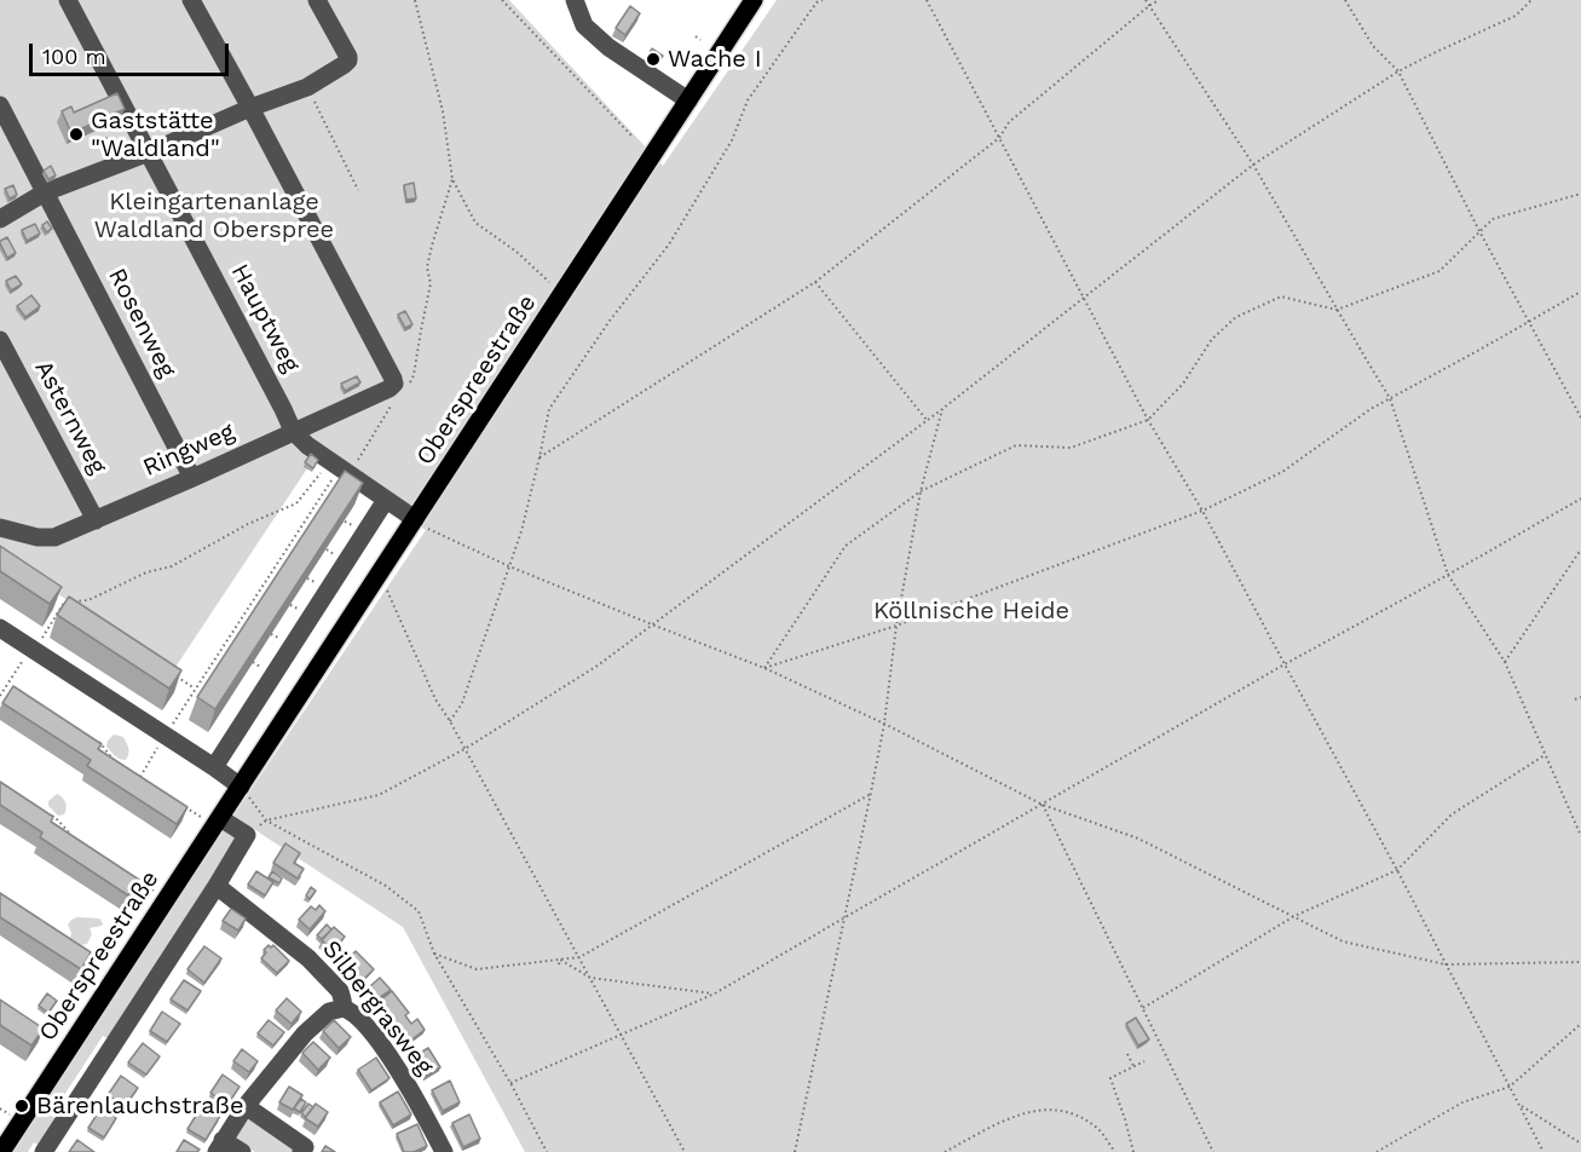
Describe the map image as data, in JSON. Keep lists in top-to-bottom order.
{
  "streets": {
    "main road": ["Oberspreestraße"],
    "street": [
      "Hauptweg",
      "Rosenweg",
      "Asternweg",
      "Ringweg",
      "Silbergrasweg"
    ]
  },
  "crossings": [
    ["Hauptweg", "Ringweg"],
    ["Rosenweg", "Ringweg"],
    ["Asternweg", "Ringweg"]
  ],
  "parks": ["Kleingartenanlage Waldland Oberspree", "Köllnische Heide"],
  "places": ["Wache I", "Gaststätte \"Waldland\"", "Bärenlauchstraße"],
  "scale_bar": "100 m"
}
